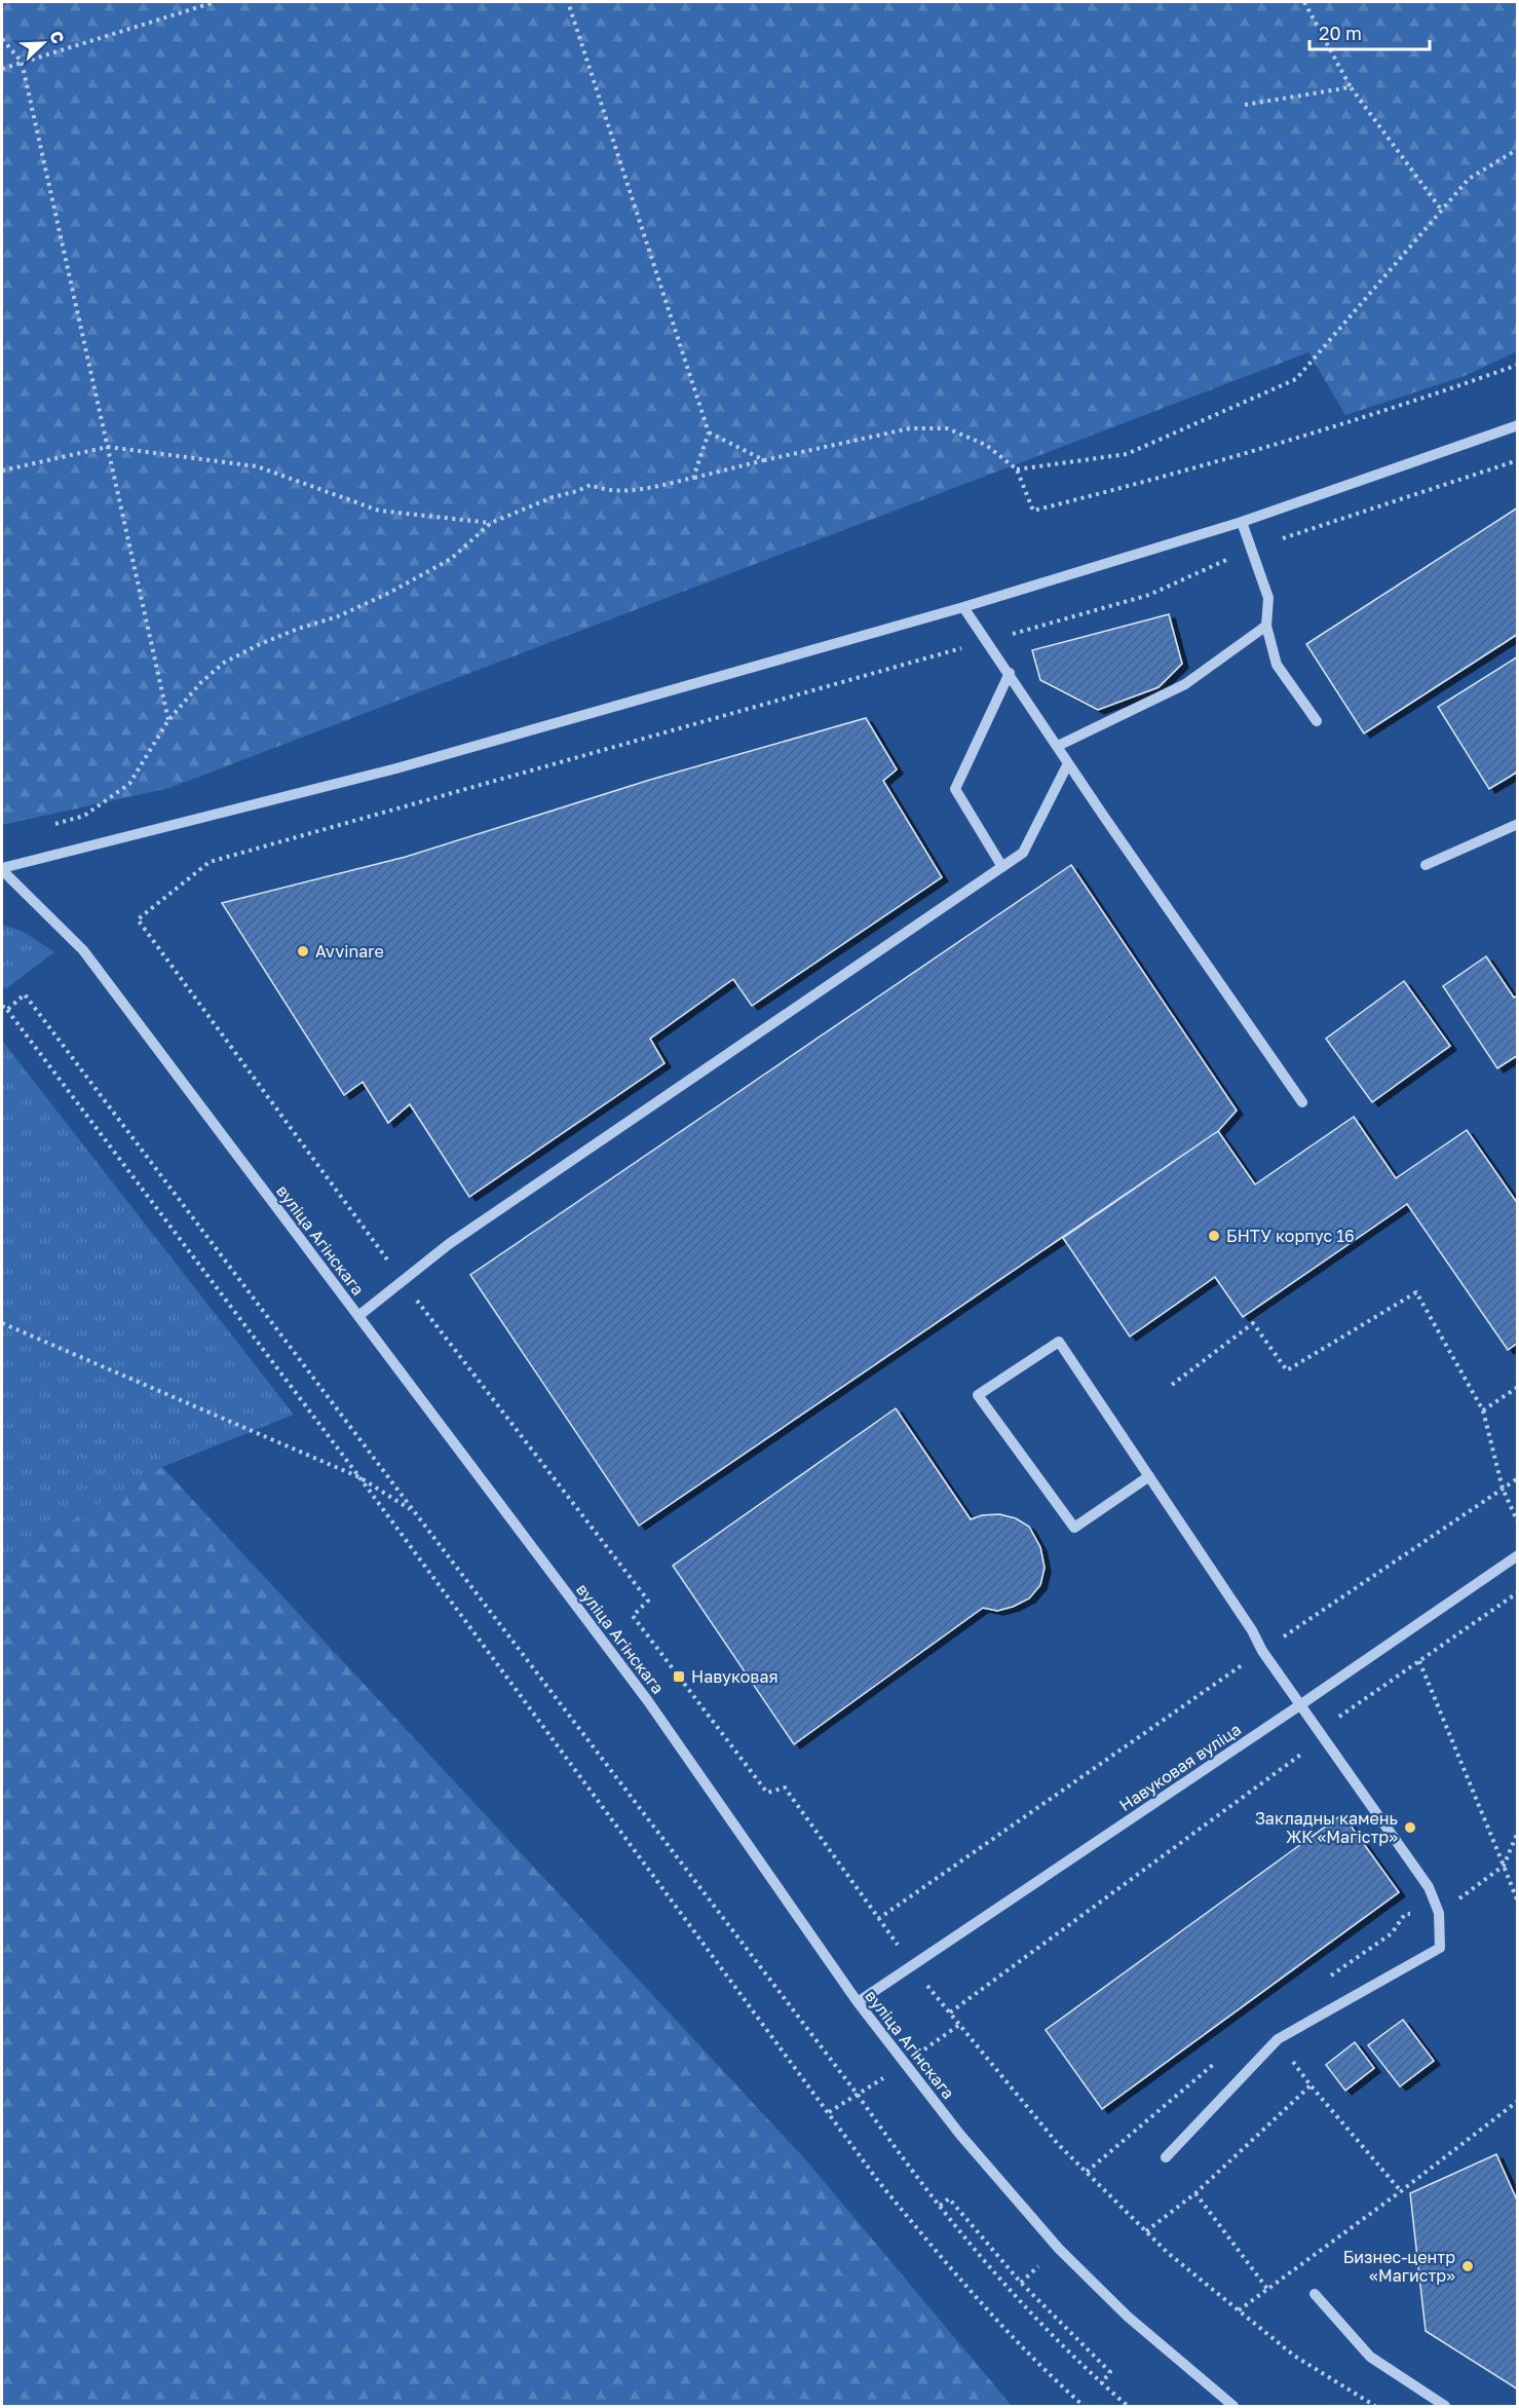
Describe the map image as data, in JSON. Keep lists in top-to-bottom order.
{
  "streets": {
    "street": ["вуліца Агінскага", "Навуковая вуліца"]
  },
  "crossings": [
    ["вуліца Агінскага", "Навуковая вуліца"]
  ],
  "places": {
    "other": [
      "Avvinare",
      "БНТУ корпус 16",
      "Закладны камень ЖК «Магістр»",
      "Бизнес-центр «Магистр»"
    ],
    "transit": ["Навуковая"]
  },
  "scale_bar": "20 m",
  "north": "top right"
}
